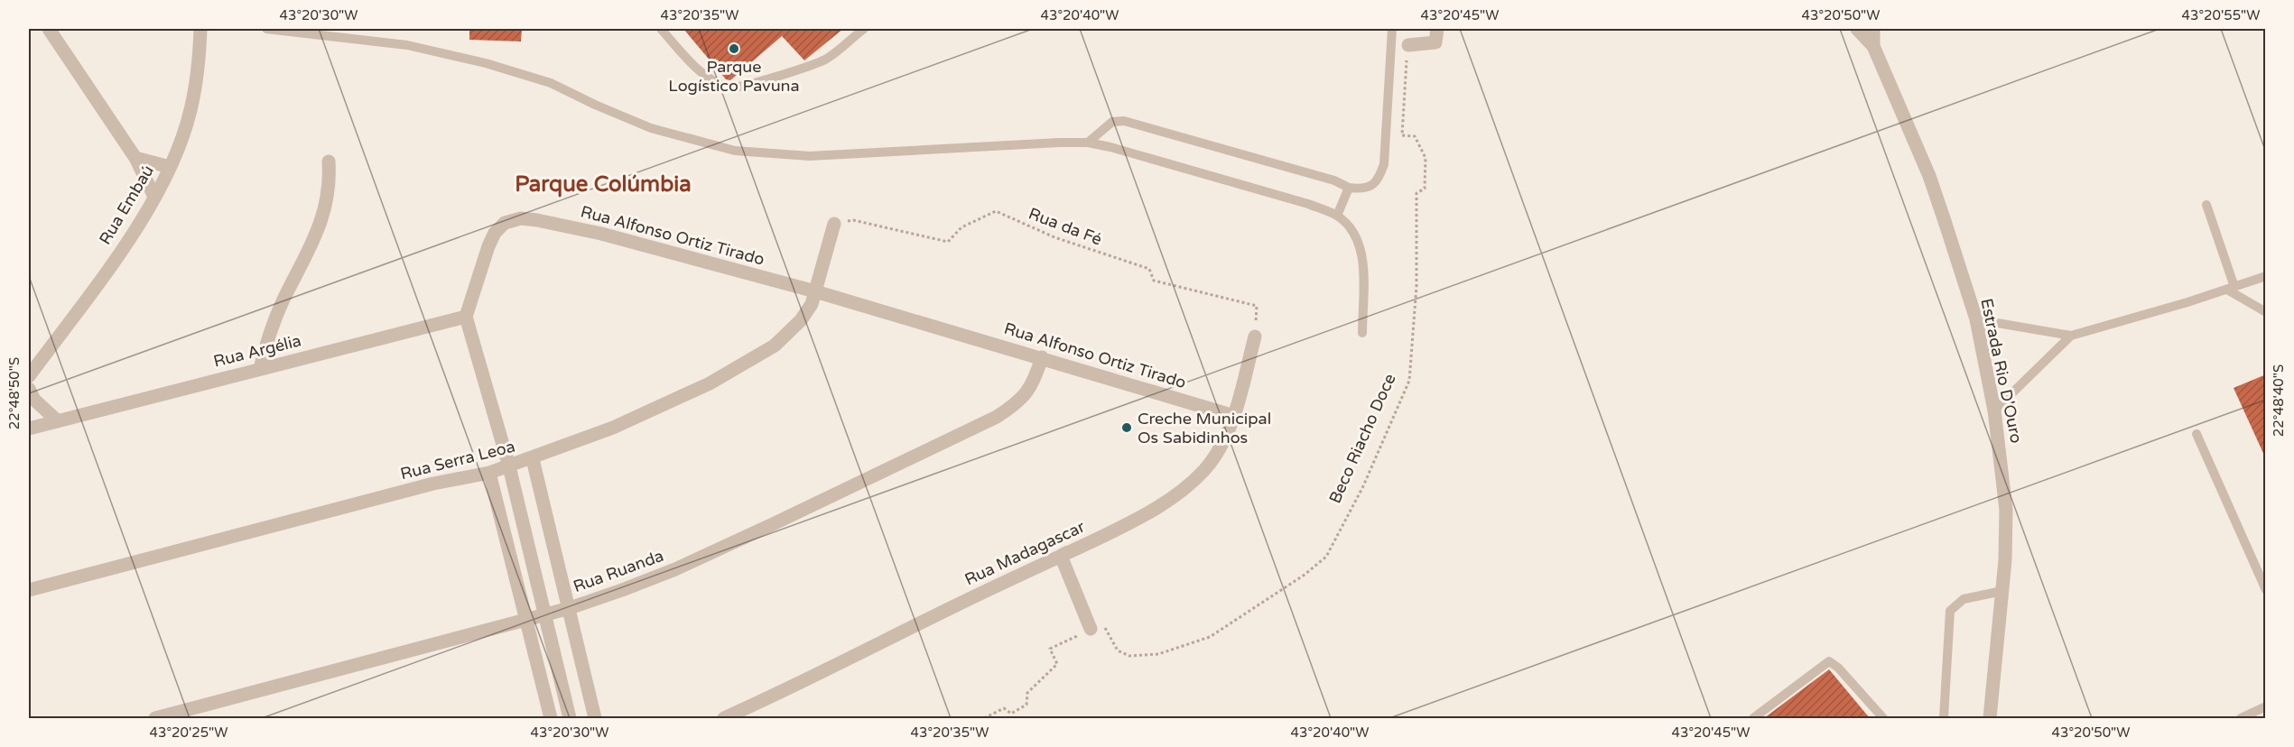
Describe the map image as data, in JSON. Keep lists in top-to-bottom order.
{
  "streets": {
    "street": [
      "Rua Embaú",
      "Rua Alfonso Ortiz Tirado",
      "Rua Argélia",
      "Estrada Rio D'Ouro",
      "Rua Serra Leoa",
      "Rua Madagascar",
      "Rua Ruanda"
    ],
    "path": ["Rua da Fé", "Beco Riacho Doce"]
  },
  "crossings": [
    ["Rua da Fé", "Rua Serra Leoa"],
    ["Rua da Fé", "Rua Madagascar"],
    ["Rua Alfonso Ortiz Tirado", "Rua Argélia"],
    ["Rua Alfonso Ortiz Tirado", "Rua Serra Leoa"],
    ["Rua Alfonso Ortiz Tirado", "Rua Madagascar"],
    ["Rua Alfonso Ortiz Tirado", "Rua Ruanda"]
  ],
  "districts": ["Parque Colúmbia"],
  "places": ["Parque Logístico Pavuna", "Creche Municipal Os Sabidinhos"],
  "coordinates": [
    "43°20'30\"W",
    "43°20'35\"W",
    "43°20'40\"W",
    "43°20'45\"W",
    "43°20'50\"W",
    "43°20'55\"W",
    "22°48'50\"S",
    "22°48'40\"S",
    "43°20'25\"W"
  ]
}
